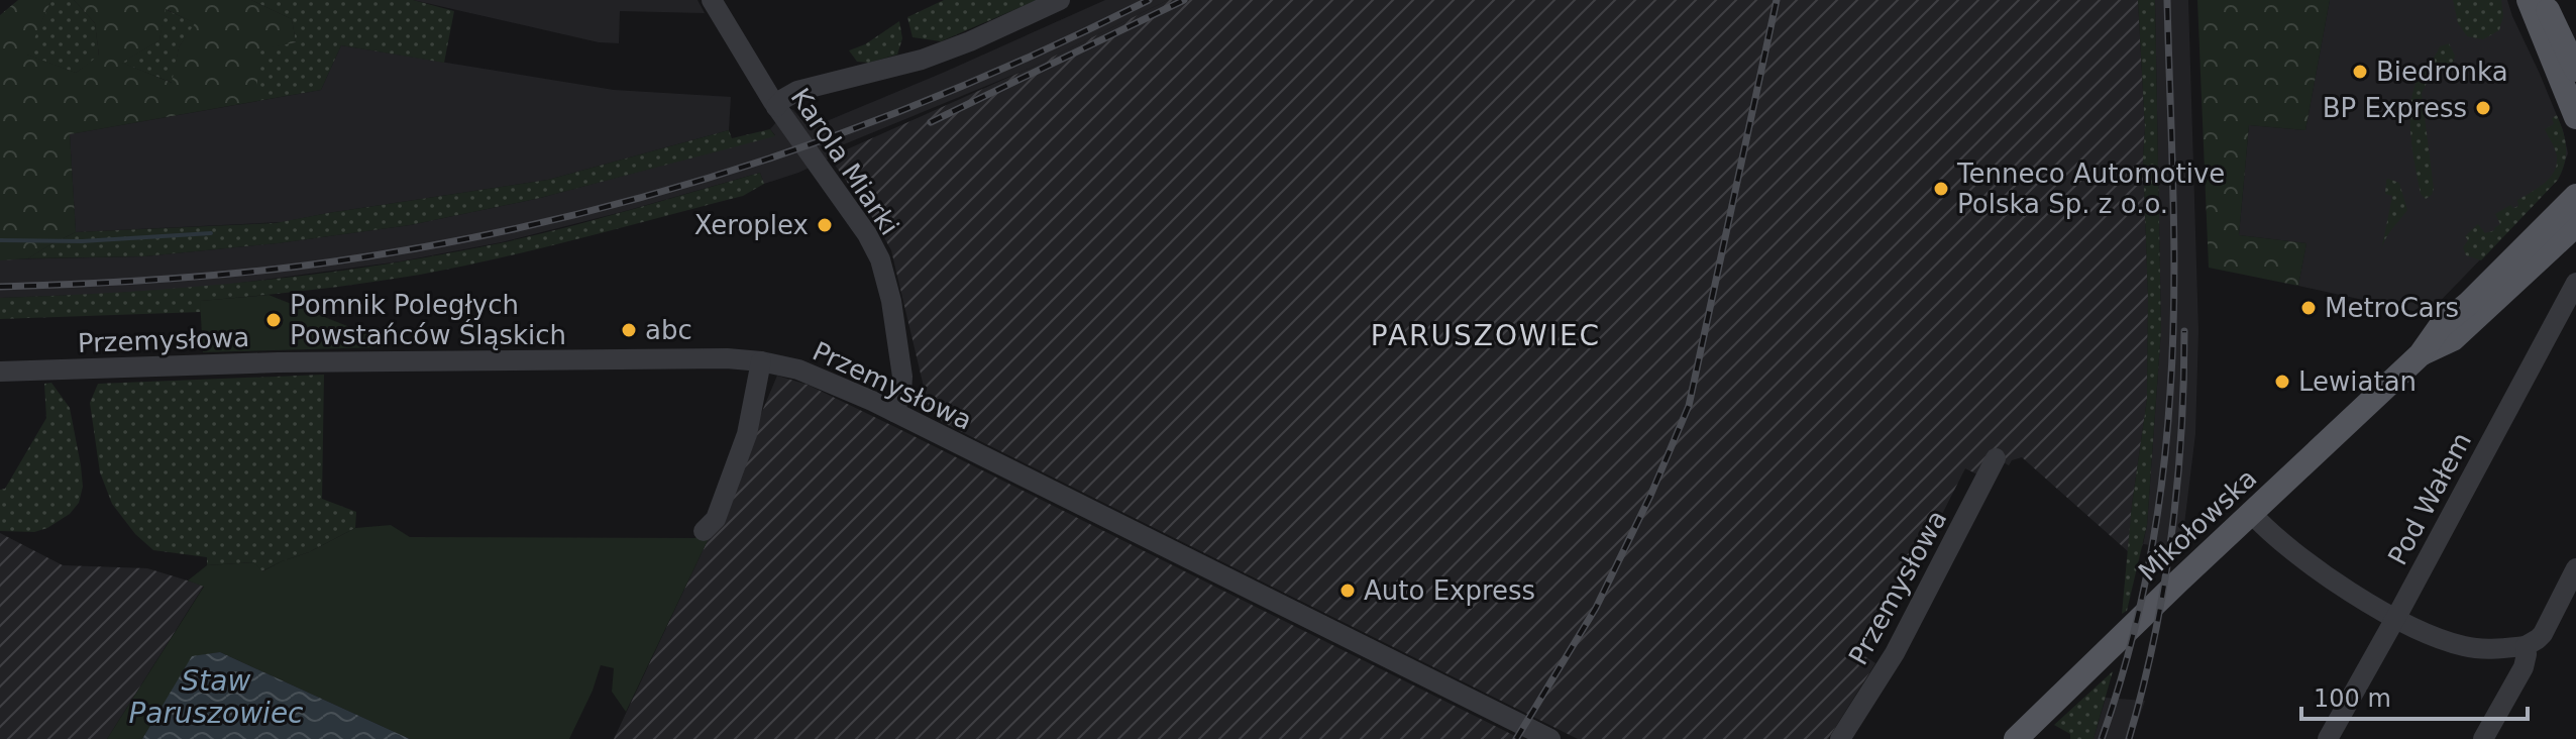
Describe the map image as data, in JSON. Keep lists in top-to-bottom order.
{
  "streets": {
    "main road": ["Mikołowska"],
    "street": ["Karola Miarki", "Przemysłowa", "Pod Wałem"]
  },
  "crossings": [
    ["Karola Miarki", "Przemysłowa"]
  ],
  "districts": ["PARUSZOWIEC"],
  "water": ["Staw Paruszowiec"],
  "places": [
    "Biedronka",
    "BP Express",
    "Tenneco Automotive Polska Sp. z o.o.",
    "Xeroplex",
    "MetroCars",
    "Pomnik Poległych Powstańców Śląskich",
    "abc",
    "Lewiatan",
    "Auto Express"
  ],
  "scale_bar": "100 m"
}
